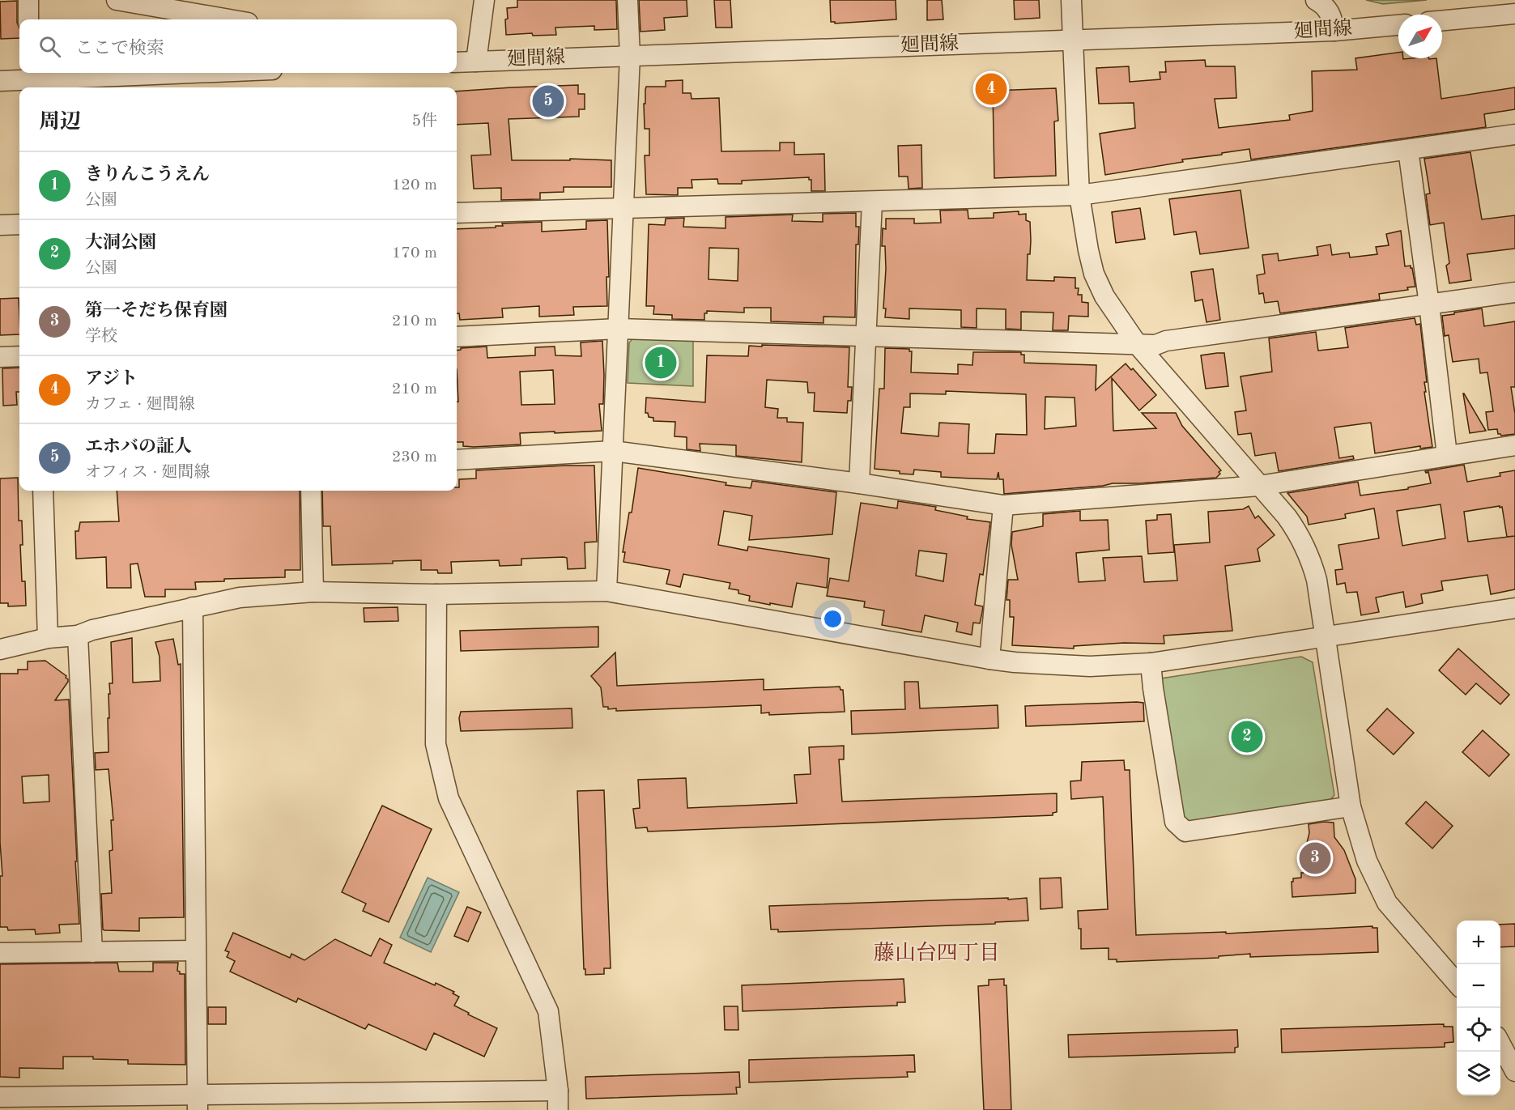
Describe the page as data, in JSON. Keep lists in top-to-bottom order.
{
  "streets": {
    "street": ["廻間線"]
  },
  "districts": ["藤山台四丁目"],
  "north": "top right",
  "page": {
    "search": "ここで検索",
    "pins": [
      "4",
      "5",
      "1",
      "2",
      "3"
    ],
    "heading": ["周辺", "5件"],
    "list": [
      {
        "mark": "1",
        "name": "きりんこうえん",
        "note": "公園",
        "value": "120 m"
      },
      {
        "mark": "2",
        "name": "大洞公園",
        "note": "公園",
        "value": "170 m"
      },
      {
        "mark": "3",
        "name": "第一そだち保育園",
        "note": "学校",
        "value": "210 m"
      },
      {
        "mark": "4",
        "name": "アジト",
        "note": "カフェ · 廻間線",
        "value": "210 m"
      },
      {
        "mark": "5",
        "name": "エホバの証人",
        "note": "オフィス · 廻間線",
        "value": "230 m"
      }
    ],
    "map_buttons": ["+", "−"]
  }
}
